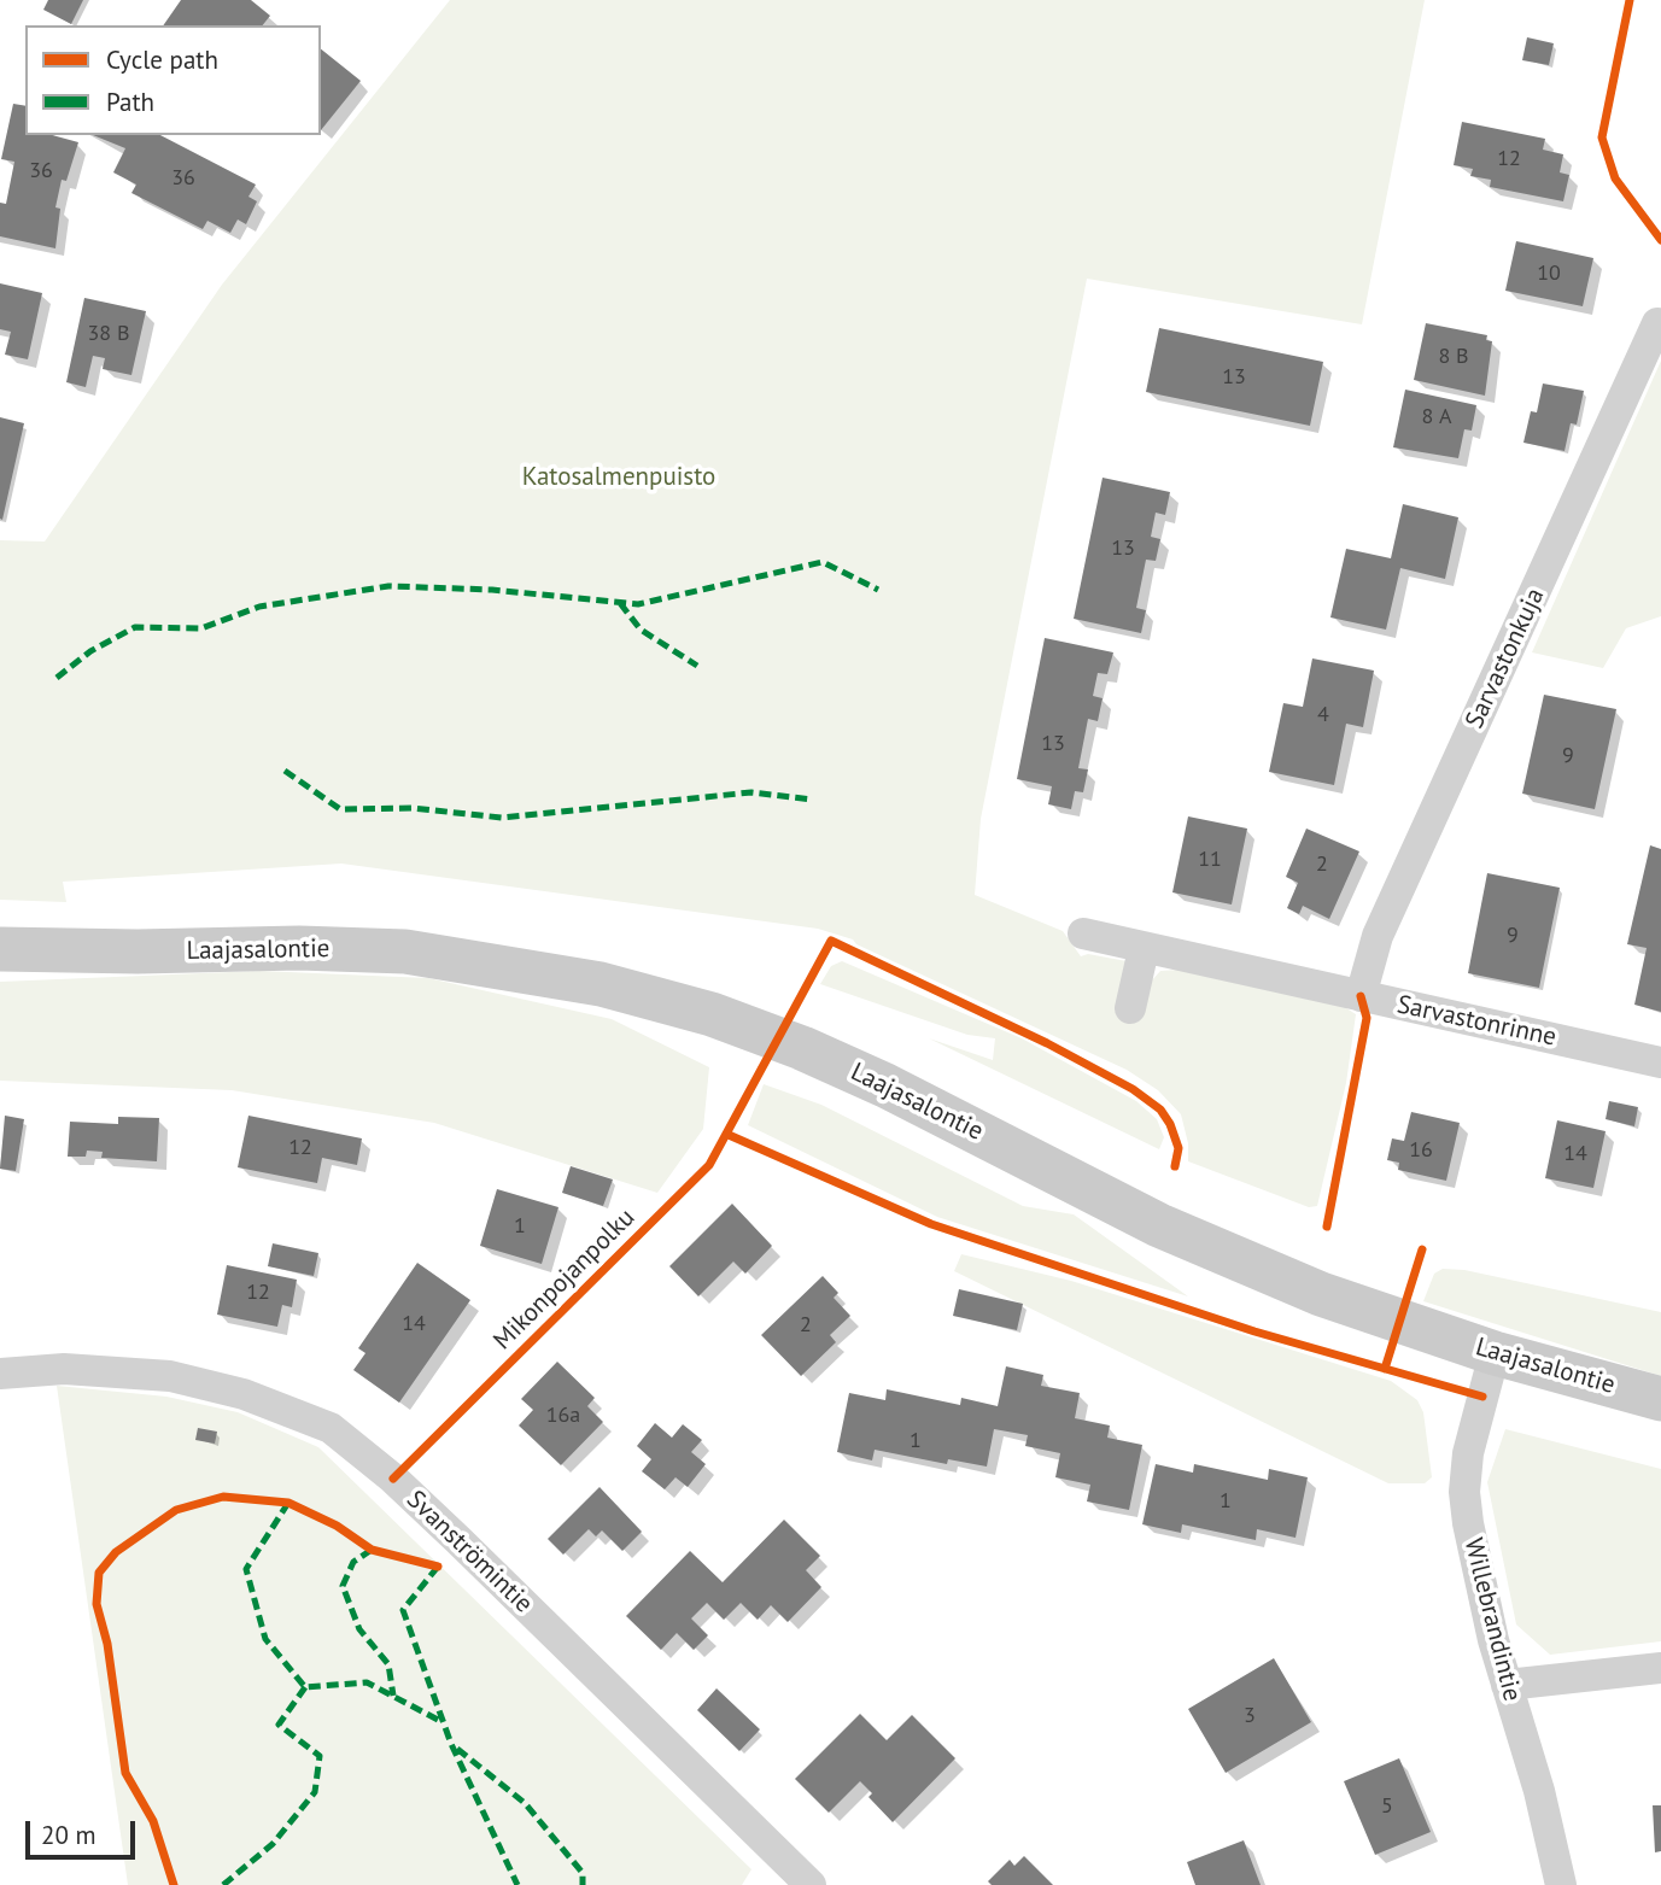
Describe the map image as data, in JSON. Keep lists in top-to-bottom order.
{
  "streets": {
    "main road": ["Laajasalontie"],
    "street": [
      "Sarvastonkuja",
      "Sarvastonrinne",
      "Svanströmintie",
      "Willebrandintie"
    ],
    "cycle path": ["Mikonpojanpolku"]
  },
  "crossings": [
    ["Sarvastonkuja", "Sarvastonrinne"],
    ["Laajasalontie", "Willebrandintie"]
  ],
  "parks": ["Katosalmenpuisto"],
  "house_numbers": [
    "12",
    "36",
    "36",
    "10",
    "38 B",
    "8 B",
    "13",
    "8 A",
    "13",
    "4",
    "13",
    "9",
    "11",
    "2",
    "9",
    "12",
    "16",
    "14",
    "1",
    "12",
    "14",
    "2",
    "16a",
    "1",
    "1",
    "3",
    "5"
  ],
  "legend": ["Cycle path", "Path"],
  "scale_bar": "20 m"
}
